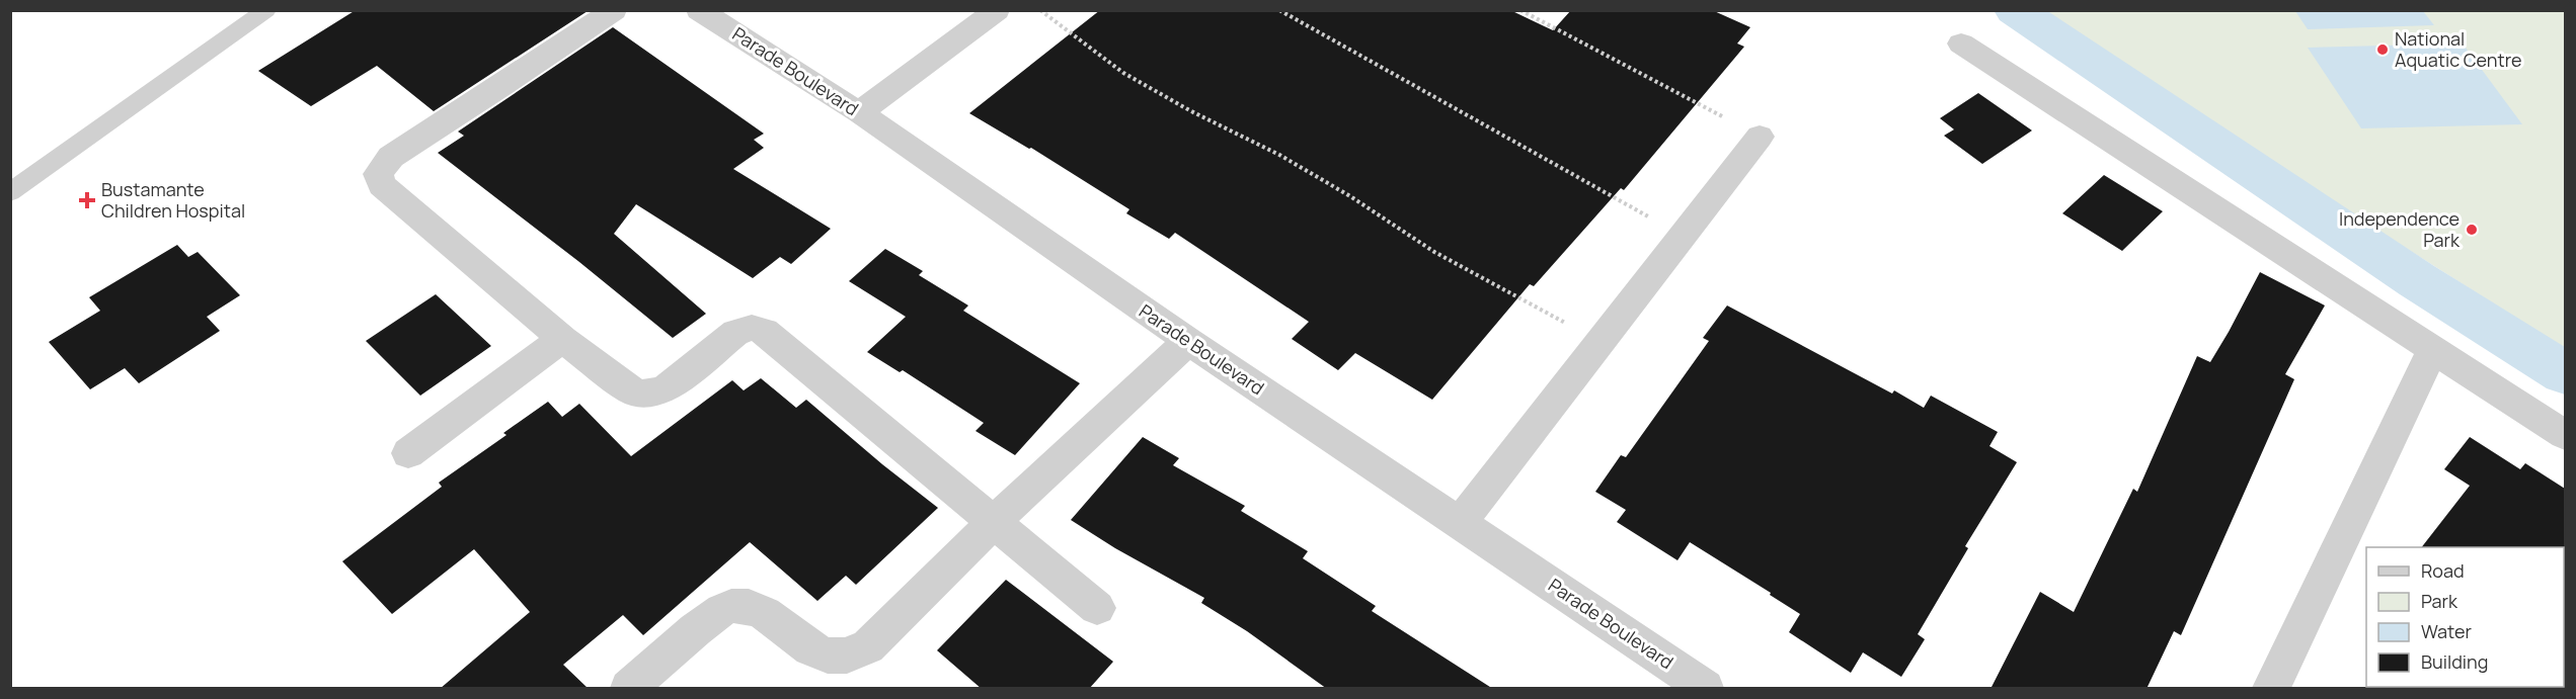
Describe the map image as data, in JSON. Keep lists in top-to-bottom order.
{
  "streets": {
    "street": ["Parade Boulevard"]
  },
  "places": {
    "other": ["National Aquatic Centre", "Independence Park"],
    "health": ["Bustamante Children Hospital"]
  },
  "legend": [
    "Road",
    "Park",
    "Water",
    "Building"
  ]
}
